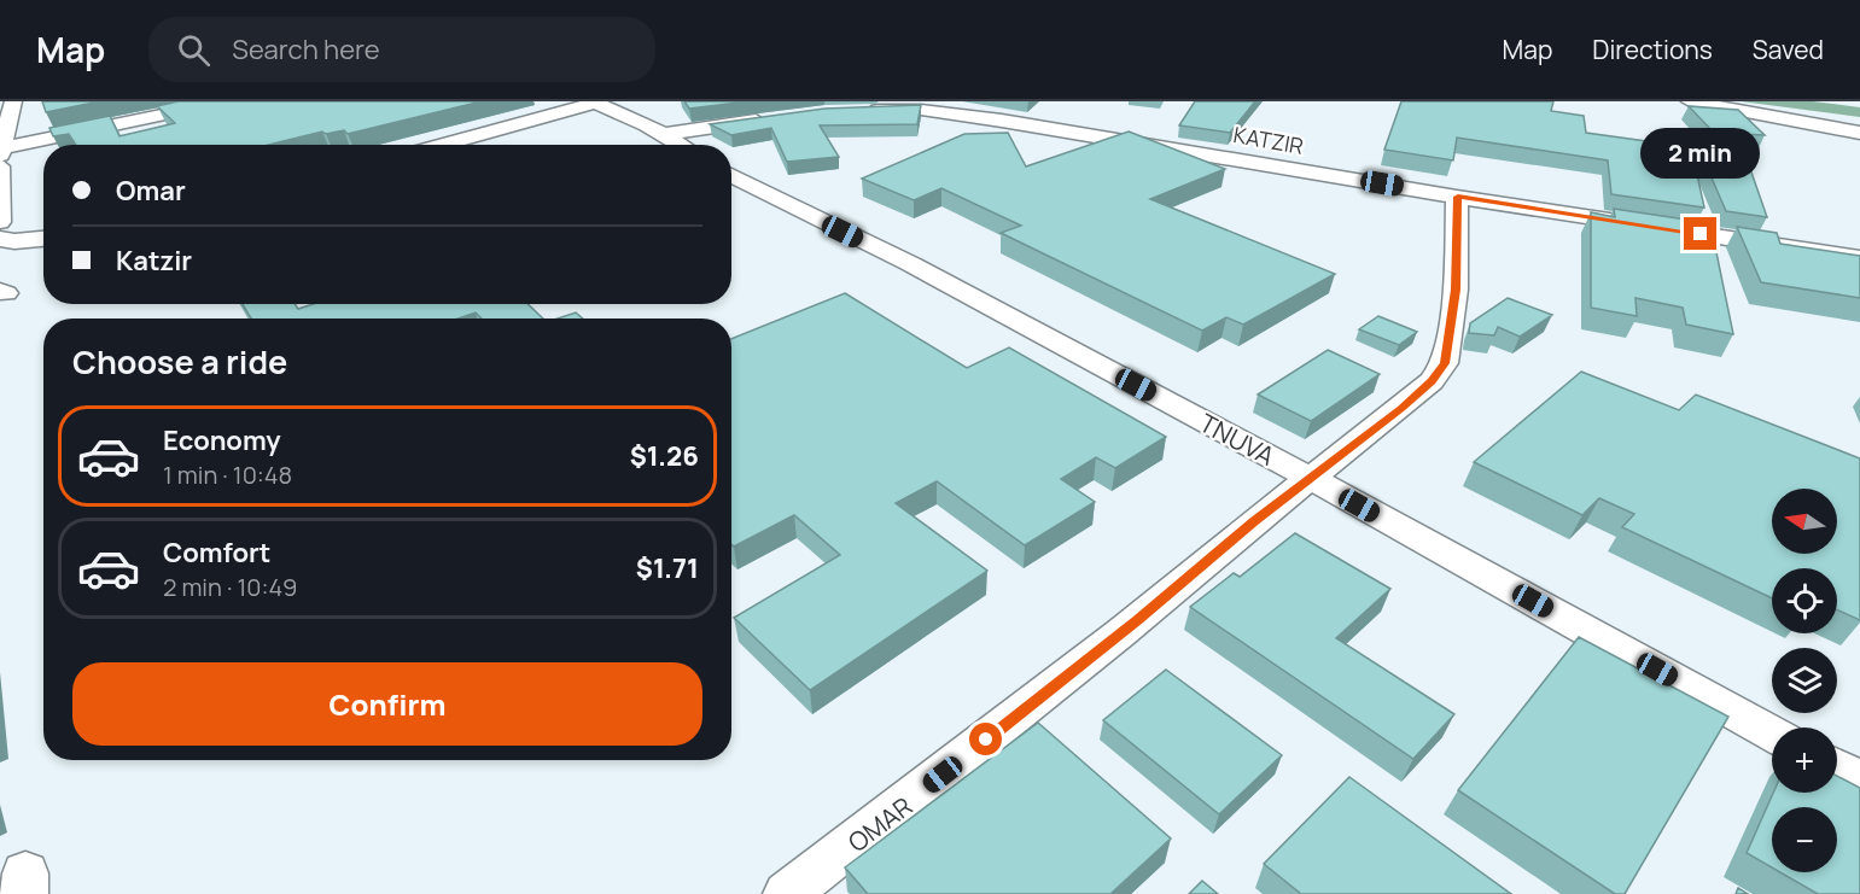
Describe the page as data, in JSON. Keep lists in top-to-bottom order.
{
  "streets": {
    "street": ["KATZIR", "TNUVA", "OMAR"]
  },
  "crossings": [
    ["KATZIR", "OMAR"],
    ["TNUVA", "OMAR"]
  ],
  "north": "left",
  "page": {
    "header": "Map",
    "search": "Search here",
    "nav": ["Map", "Directions", "Saved"],
    "bubble": "2 min",
    "banner": ["Omar", "Katzir"],
    "heading": "Choose a ride",
    "list": [
      {
        "name": "Economy",
        "note": "1 min · 10:48",
        "value": "$1.26"
      },
      {
        "name": "Comfort",
        "note": "2 min · 10:49",
        "value": "$1.71"
      }
    ],
    "map_buttons": ["+", "−"],
    "buttons": "Confirm"
  }
}
